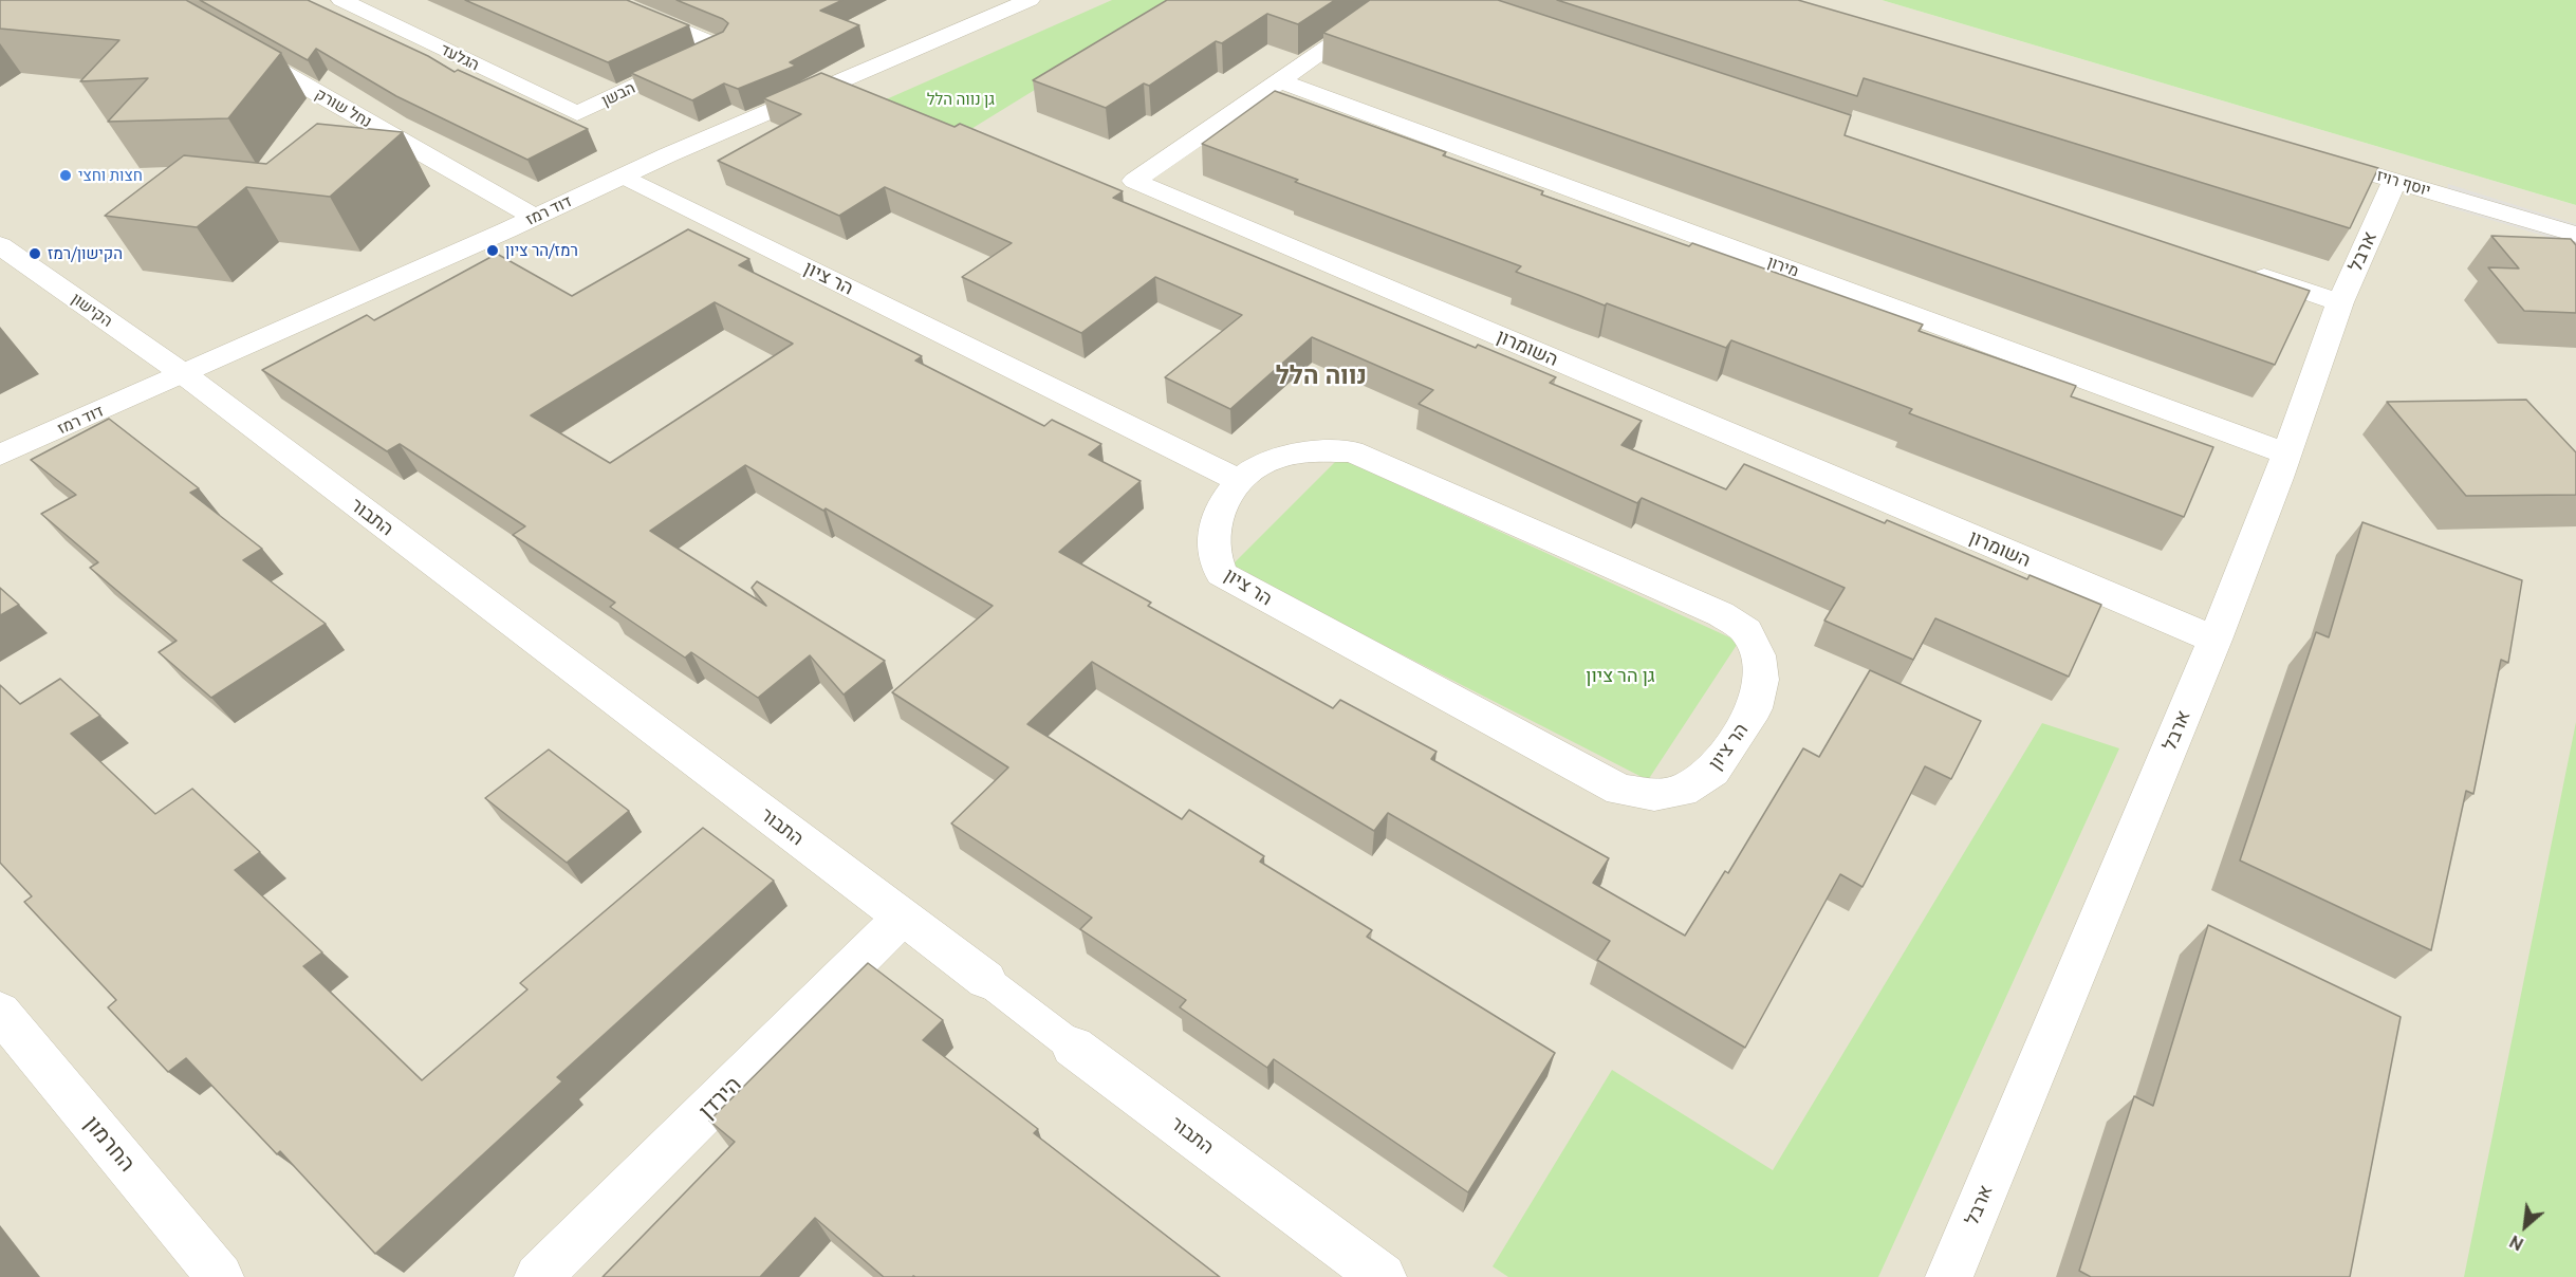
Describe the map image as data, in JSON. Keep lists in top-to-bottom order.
{
  "streets": {
    "street": [
      "הגלעד",
      "הבשן",
      "נחל שורק",
      "יוסף רויז",
      "דוד רמז",
      "ארבל",
      "מירון",
      "הר ציון",
      "הקישון",
      "השומרון",
      "התבור",
      "הירדן",
      "החרמון"
    ]
  },
  "crossings": [
    ["הגלעד", "הבשן"],
    ["נחל שורק", "דוד רמז"],
    ["יוסף רויז", "ארבל"],
    ["דוד רמז", "הר ציון"],
    ["דוד רמז", "הקישון"],
    ["דוד רמז", "התבור"],
    ["ארבל", "מירון"],
    ["ארבל", "השומרון"],
    ["מירון", "השומרון"],
    ["הקישון", "התבור"],
    ["התבור", "הירדן"]
  ],
  "districts": ["נווה הלל"],
  "parks": ["גן נווה הלל", "גן הר ציון"],
  "places": ["חצות וחצי", "רמז/הר ציון", "הקישון/רמז"],
  "north": "bottom left"
}
